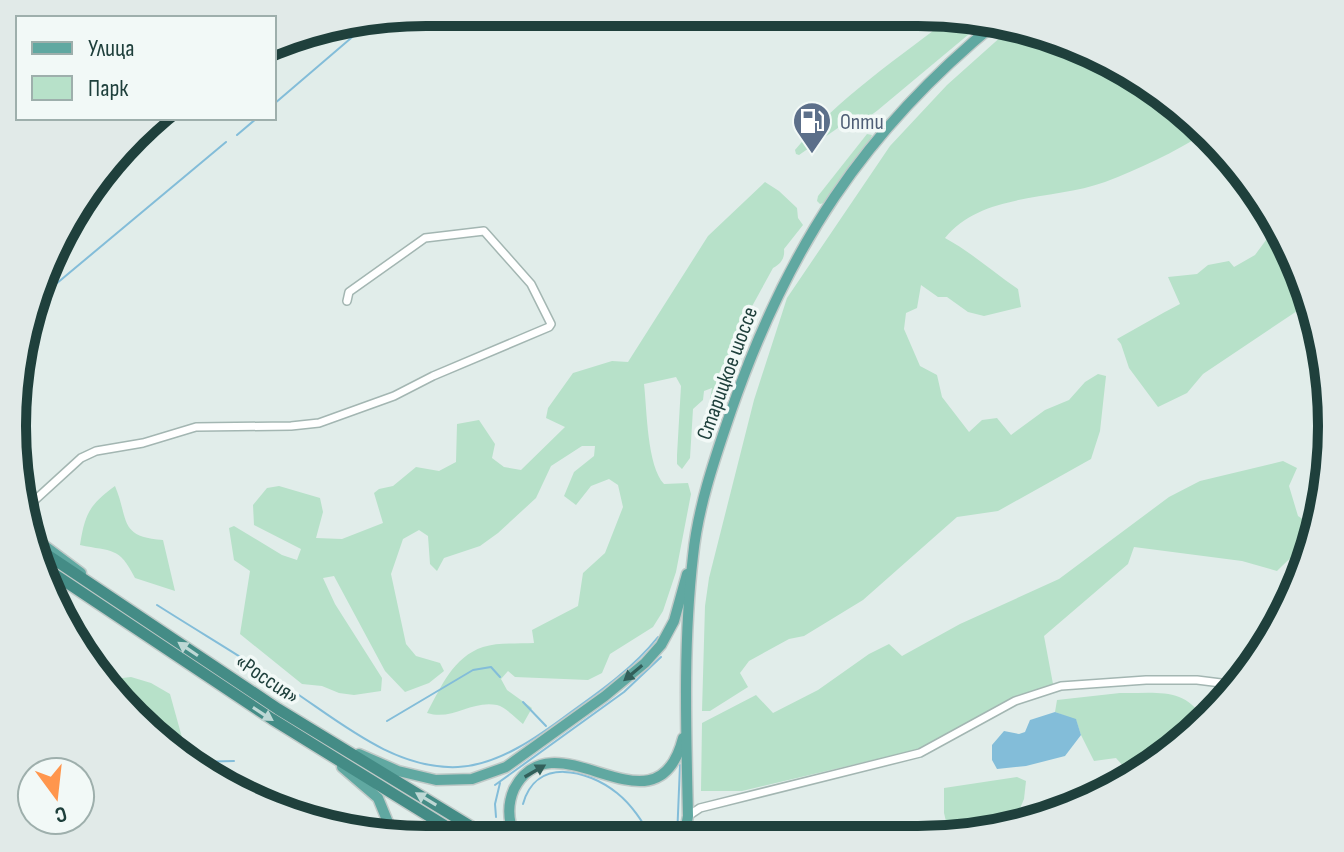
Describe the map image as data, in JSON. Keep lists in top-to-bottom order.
{
  "streets": {
    "highway": ["«Россия»"],
    "main road": ["Старицкое шоссе"]
  },
  "places": {
    "fuel station": ["Опти"]
  },
  "legend": ["Улица", "Парк"],
  "north": "bottom"
}
